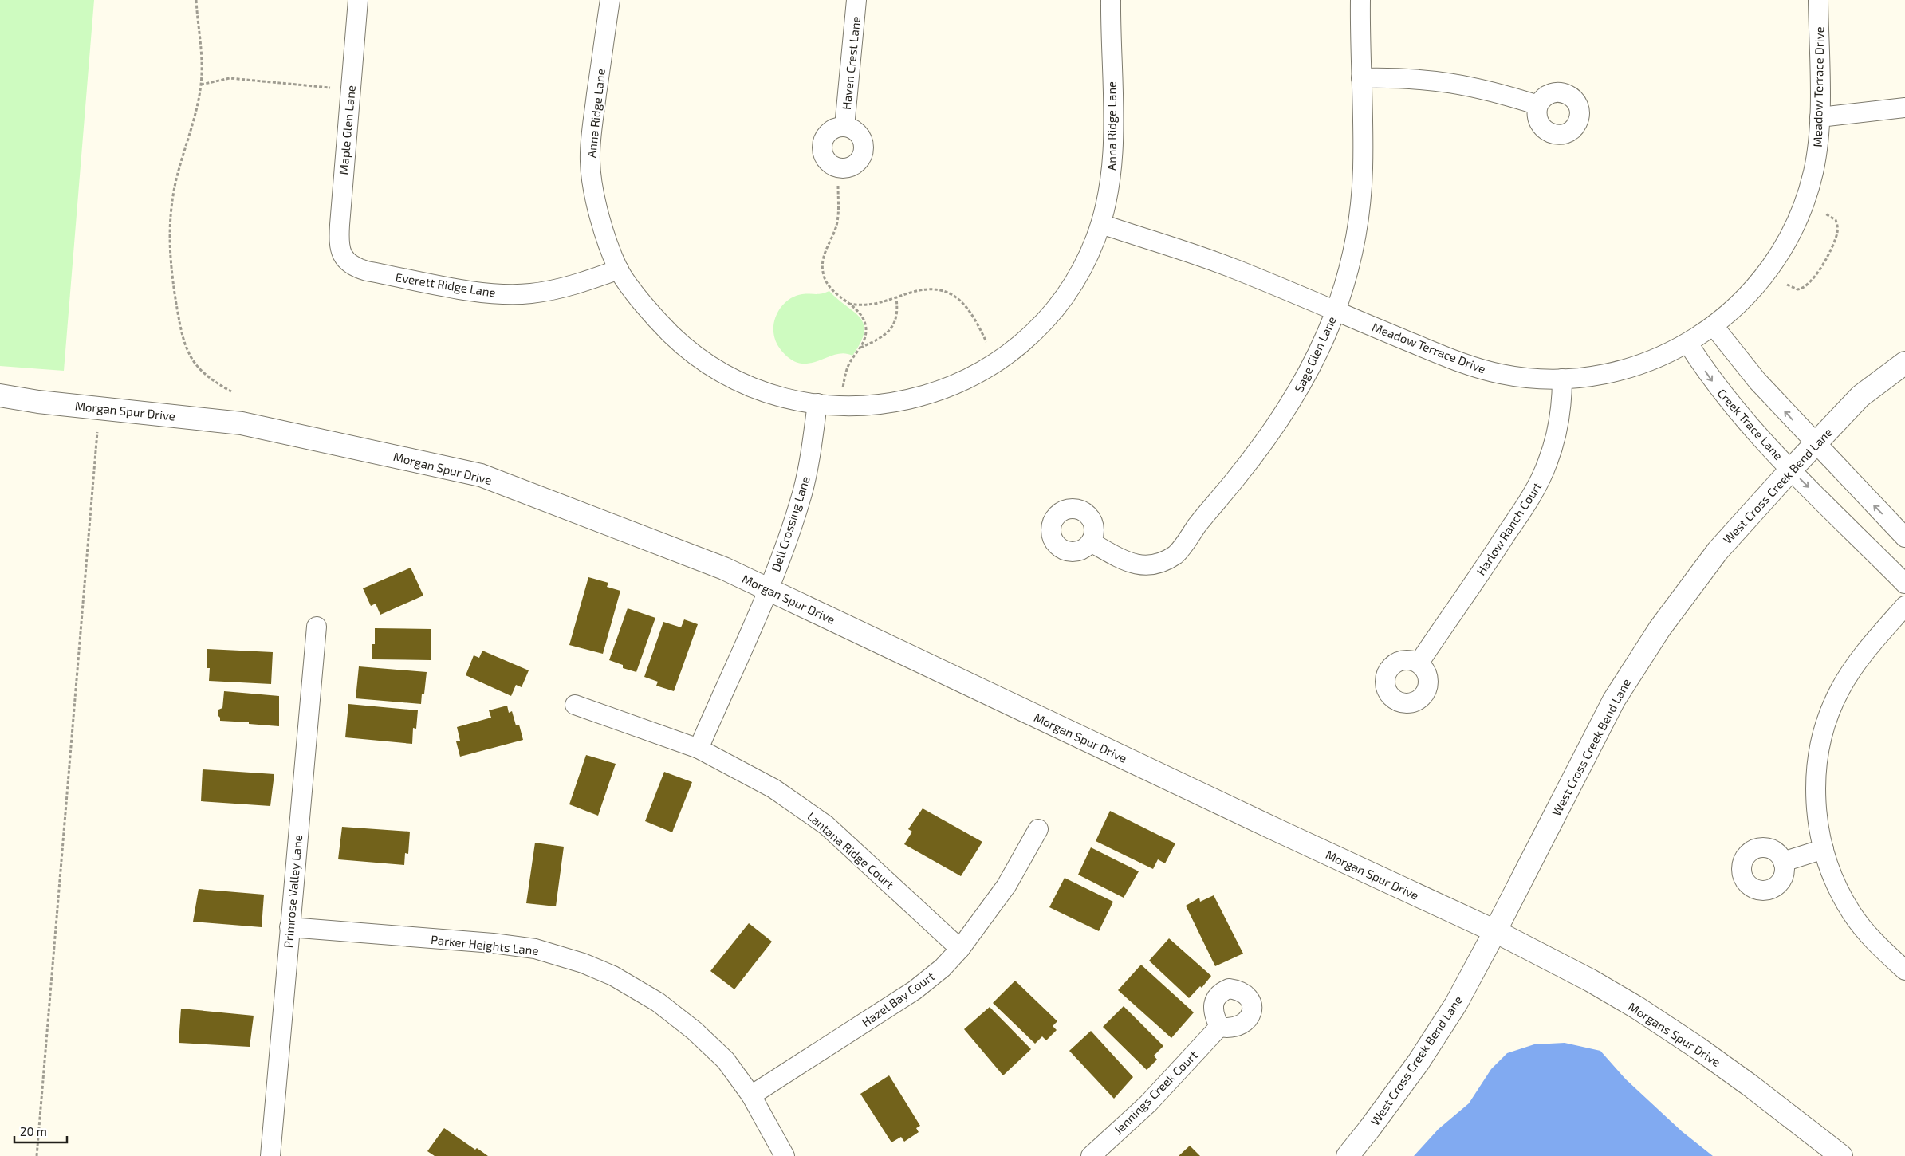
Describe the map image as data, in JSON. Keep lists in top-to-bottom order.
{
  "streets": {
    "street": [
      "Haven Crest Lane",
      "Meadow Terrace Drive",
      "Anna Ridge Lane",
      "Maple Glen Lane",
      "Everett Ridge Lane",
      "Sage Glen Lane",
      "Morgan Spur Drive",
      "Creek Trace Lane",
      "West Cross Creek Bend Lane",
      "Dell Crossing Lane",
      "Harlow Ranch Court",
      "Lantana Ridge Court",
      "Primrose Valley Lane",
      "Parker Heights Lane",
      "Hazel Bay Court",
      "Morgans Spur Drive",
      "Jennings Creek Court"
    ]
  },
  "crossings": [
    ["Meadow Terrace Drive", "Anna Ridge Lane"],
    ["Meadow Terrace Drive", "Sage Glen Lane"],
    ["Meadow Terrace Drive", "Creek Trace Lane"],
    ["Meadow Terrace Drive", "Harlow Ranch Court"],
    ["Anna Ridge Lane", "Everett Ridge Lane"],
    ["Anna Ridge Lane", "Dell Crossing Lane"],
    ["Maple Glen Lane", "Everett Ridge Lane"],
    ["Morgan Spur Drive", "West Cross Creek Bend Lane"],
    ["Morgan Spur Drive", "Dell Crossing Lane"],
    ["Morgan Spur Drive", "Morgans Spur Drive"],
    ["Creek Trace Lane", "West Cross Creek Bend Lane"],
    ["West Cross Creek Bend Lane", "Morgans Spur Drive"],
    ["Dell Crossing Lane", "Lantana Ridge Court"],
    ["Lantana Ridge Court", "Hazel Bay Court"],
    ["Primrose Valley Lane", "Parker Heights Lane"],
    ["Parker Heights Lane", "Hazel Bay Court"]
  ],
  "scale_bar": "20 m"
}
